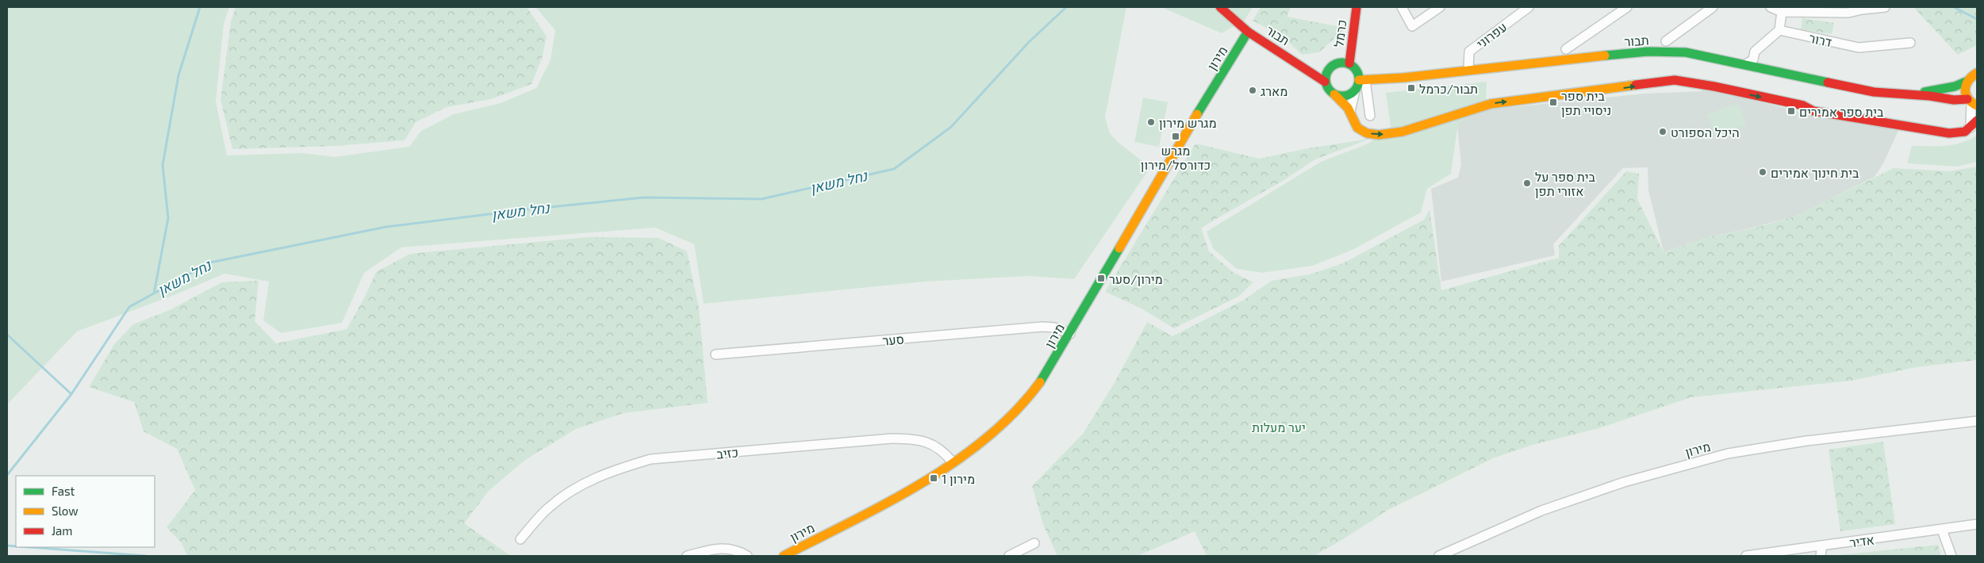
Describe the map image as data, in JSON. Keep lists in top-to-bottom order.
{
  "streets": {
    "street": [
      "כרמל",
      "תבור",
      "עפרוני",
      "דרור",
      "מירון",
      "סער",
      "כזיב",
      "אדיר"
    ]
  },
  "crossings": [
    ["כרמל", "תבור"],
    ["תבור", "עפרוני"],
    ["תבור", "מירון"],
    ["מירון", "סער"],
    ["מירון", "כזיב"]
  ],
  "water": ["נחל משאן"],
  "parks": ["יער מעלות"],
  "places": {
    "transit": [
      "תבור/כרמל",
      "בית ספר ניסויי תפן",
      "בית ספר אמירים",
      "מגרש כדורסל/מירון",
      "מירון/סער",
      "מירון 1"
    ],
    "other": [
      "מארג",
      "מגרש מירון",
      "היכל הספורט",
      "בית חינוך אמירים",
      "בית ספר על אזורי תפן"
    ]
  },
  "legend": ["Fast", "Slow", "Jam"]
}
